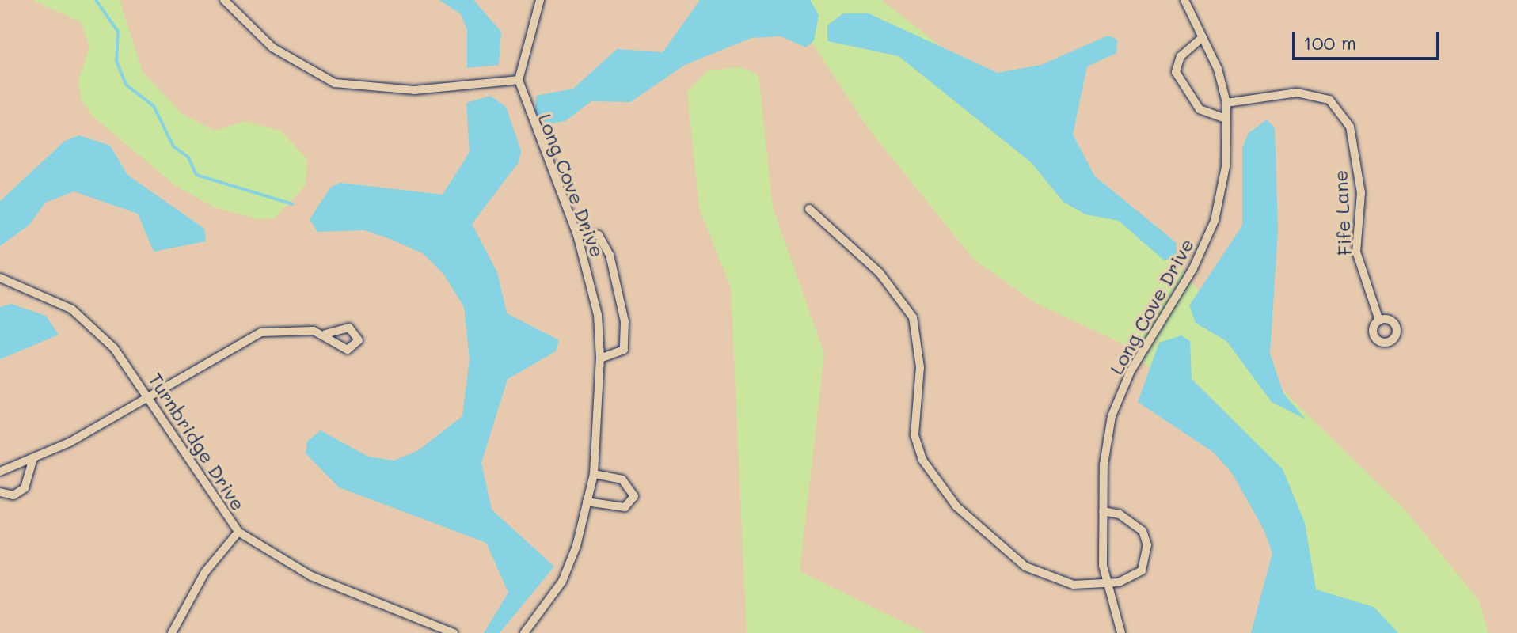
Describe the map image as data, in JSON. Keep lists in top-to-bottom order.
{
  "streets": {
    "street": ["Long Cove Drive", "Fife Lane", "Turnbridge Drive"]
  },
  "crossings": [
    ["Long Cove Drive", "Fife Lane"]
  ],
  "scale_bar": "100 m"
}
